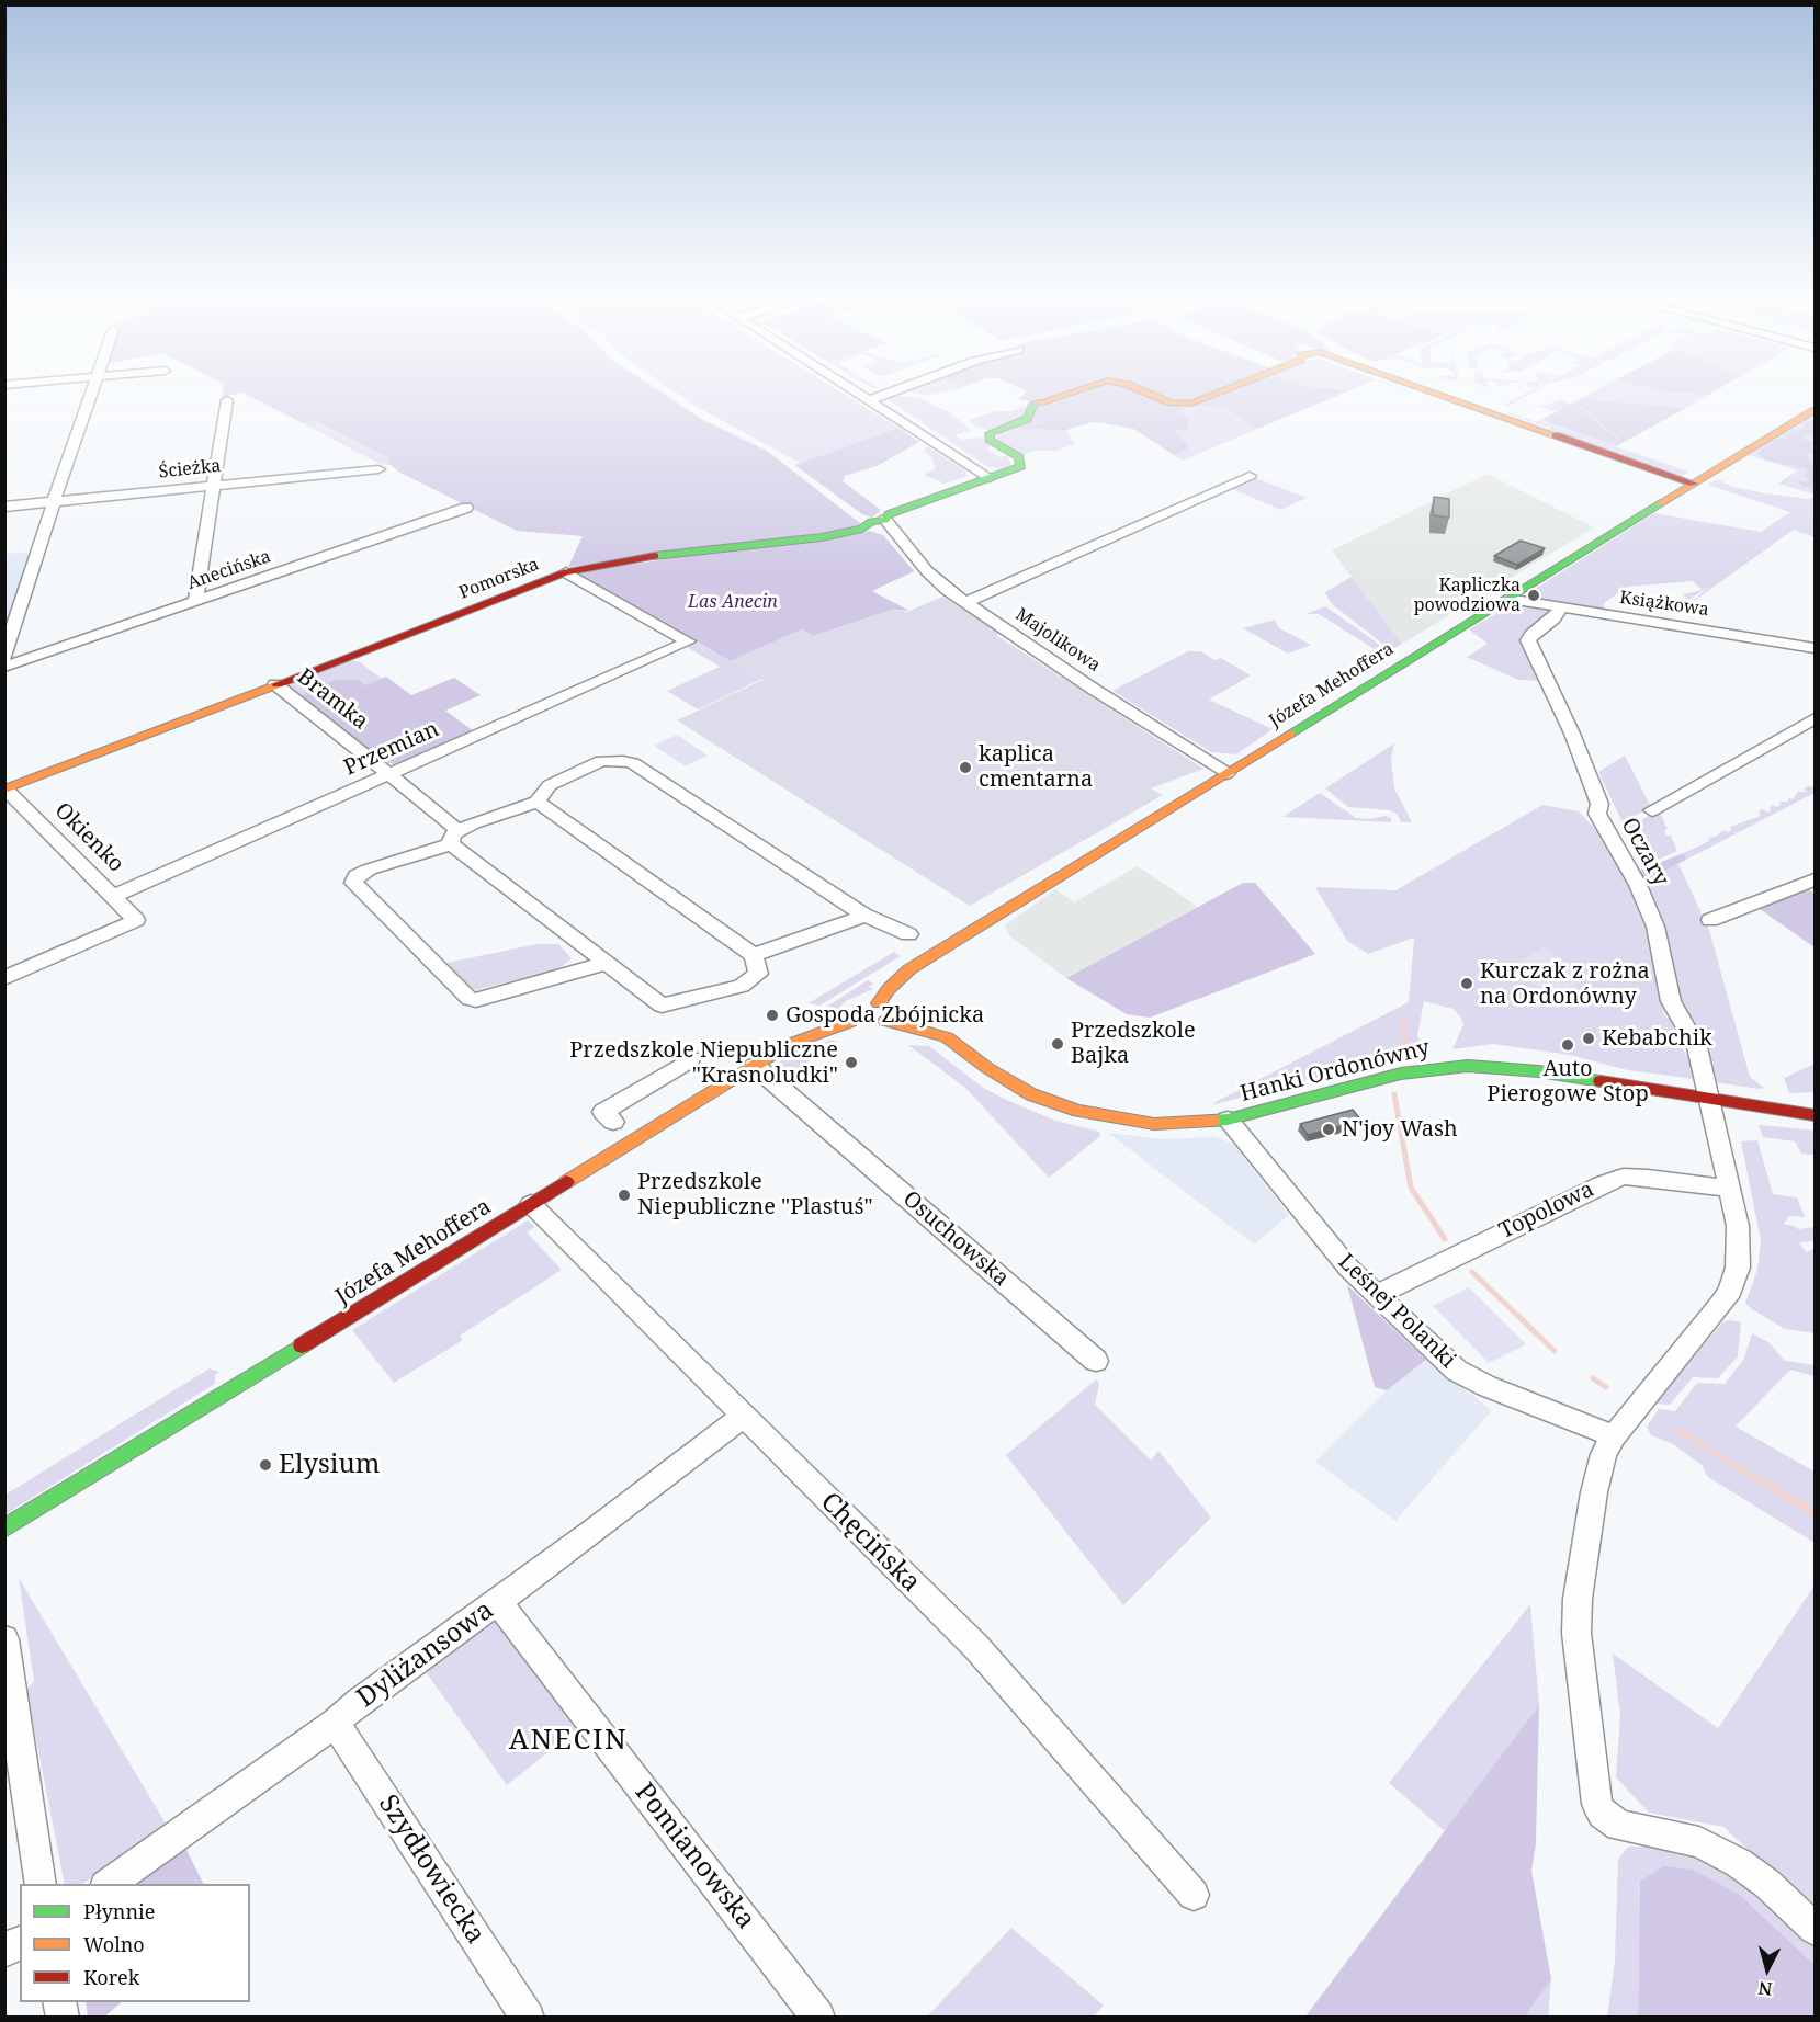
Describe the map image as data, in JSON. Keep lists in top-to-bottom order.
{
  "streets": {
    "street": [
      "Ścieżka",
      "Anecińska",
      "Pomorska",
      "Książkowa",
      "Majolikowa",
      "Józefa Mehoffera",
      "Bramka",
      "Przemian",
      "Okienko",
      "Oczary",
      "Hanki Ordonówny",
      "Topolowa",
      "Osuchowska",
      "Leśnej Polanki",
      "Chęcińska",
      "Dyliżansowa",
      "Pomianowska",
      "Szydłowiecka"
    ]
  },
  "crossings": [
    ["Pomorska", "Majolikowa"],
    ["Pomorska", "Józefa Mehoffera"],
    ["Pomorska", "Bramka"],
    ["Pomorska", "Przemian"],
    ["Pomorska", "Okienko"],
    ["Książkowa", "Józefa Mehoffera"],
    ["Książkowa", "Oczary"],
    ["Majolikowa", "Józefa Mehoffera"],
    ["Józefa Mehoffera", "Hanki Ordonówny"],
    ["Józefa Mehoffera", "Osuchowska"],
    ["Józefa Mehoffera", "Chęcińska"],
    ["Bramka", "Przemian"],
    ["Przemian", "Okienko"],
    ["Oczary", "Hanki Ordonówny"],
    ["Hanki Ordonówny", "Leśnej Polanki"],
    ["Topolowa", "Leśnej Polanki"],
    ["Chęcińska", "Dyliżansowa"],
    ["Dyliżansowa", "Pomianowska"],
    ["Dyliżansowa", "Szydłowiecka"]
  ],
  "districts": ["ANECIN"],
  "parks": ["Las Anecin"],
  "places": [
    "Kapliczka powodziowa",
    "kaplica cmentarna",
    "Kurczak z rożna na Ordonówny",
    "Gospoda Zbójnicka",
    "Kebabchik",
    "Przedszkole Bajka",
    "Auto Pierogowe Stop",
    "Przedszkole Niepubliczne \"Krasnoludki\"",
    "N'joy Wash",
    "Przedszkole Niepubliczne \"Plastuś\"",
    "Elysium"
  ],
  "legend": ["Płynnie", "Wolno", "Korek"],
  "north": "bottom"
}
